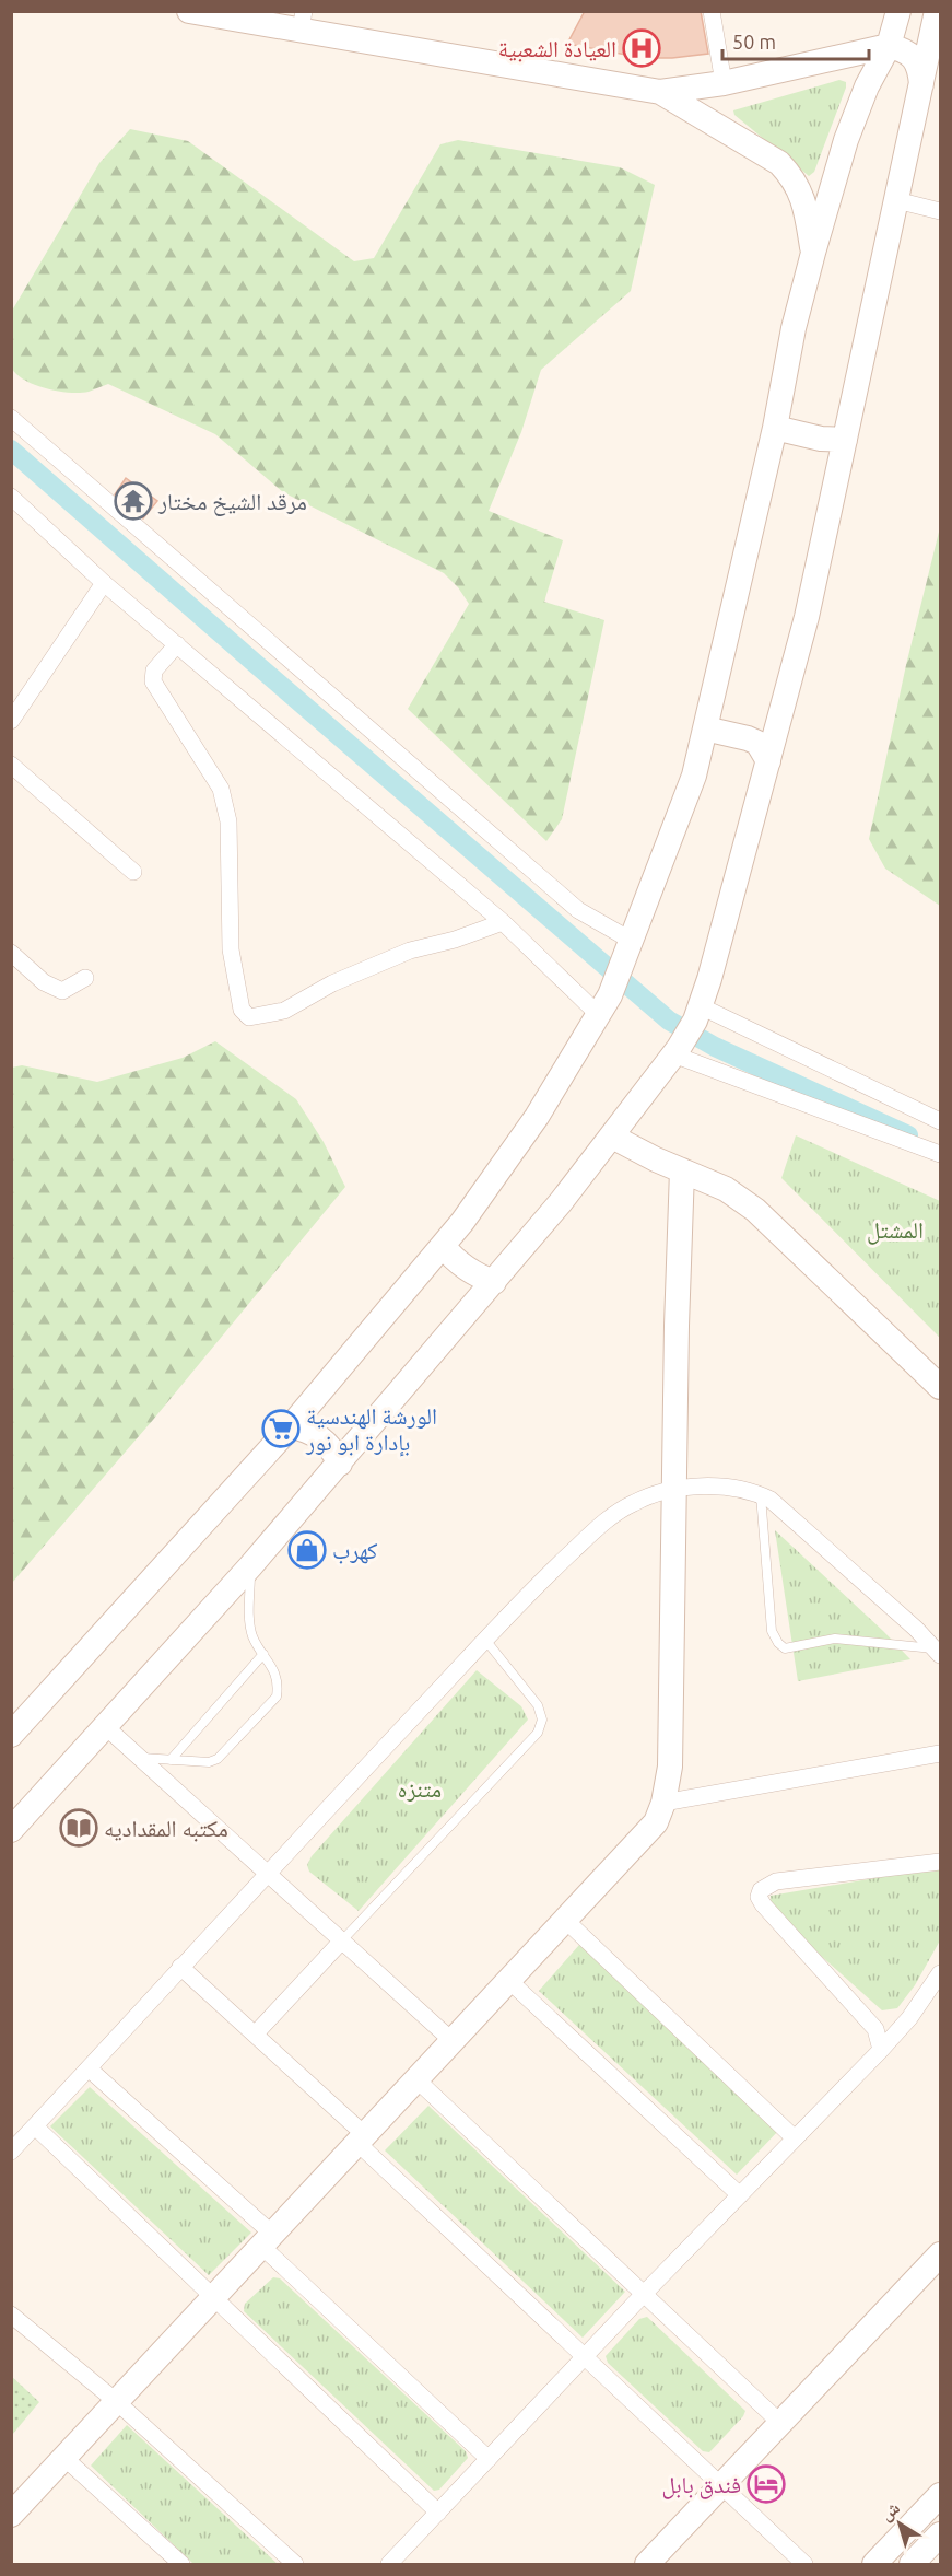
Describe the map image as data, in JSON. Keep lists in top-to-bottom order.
{
  "parks": ["المشتل", "متنزه"],
  "places": {
    "hospital": ["العيادة الشعبية"],
    "temple": ["مرقد الشيخ مختار"],
    "supermarket": ["الورشة الهندسية بإدارة ابو نور"],
    "shop": ["كهرب"],
    "library": ["مكتبه المقداديه"],
    "hotel": ["فندق بابل"]
  },
  "scale_bar": "50 m",
  "north": "top left"
}
